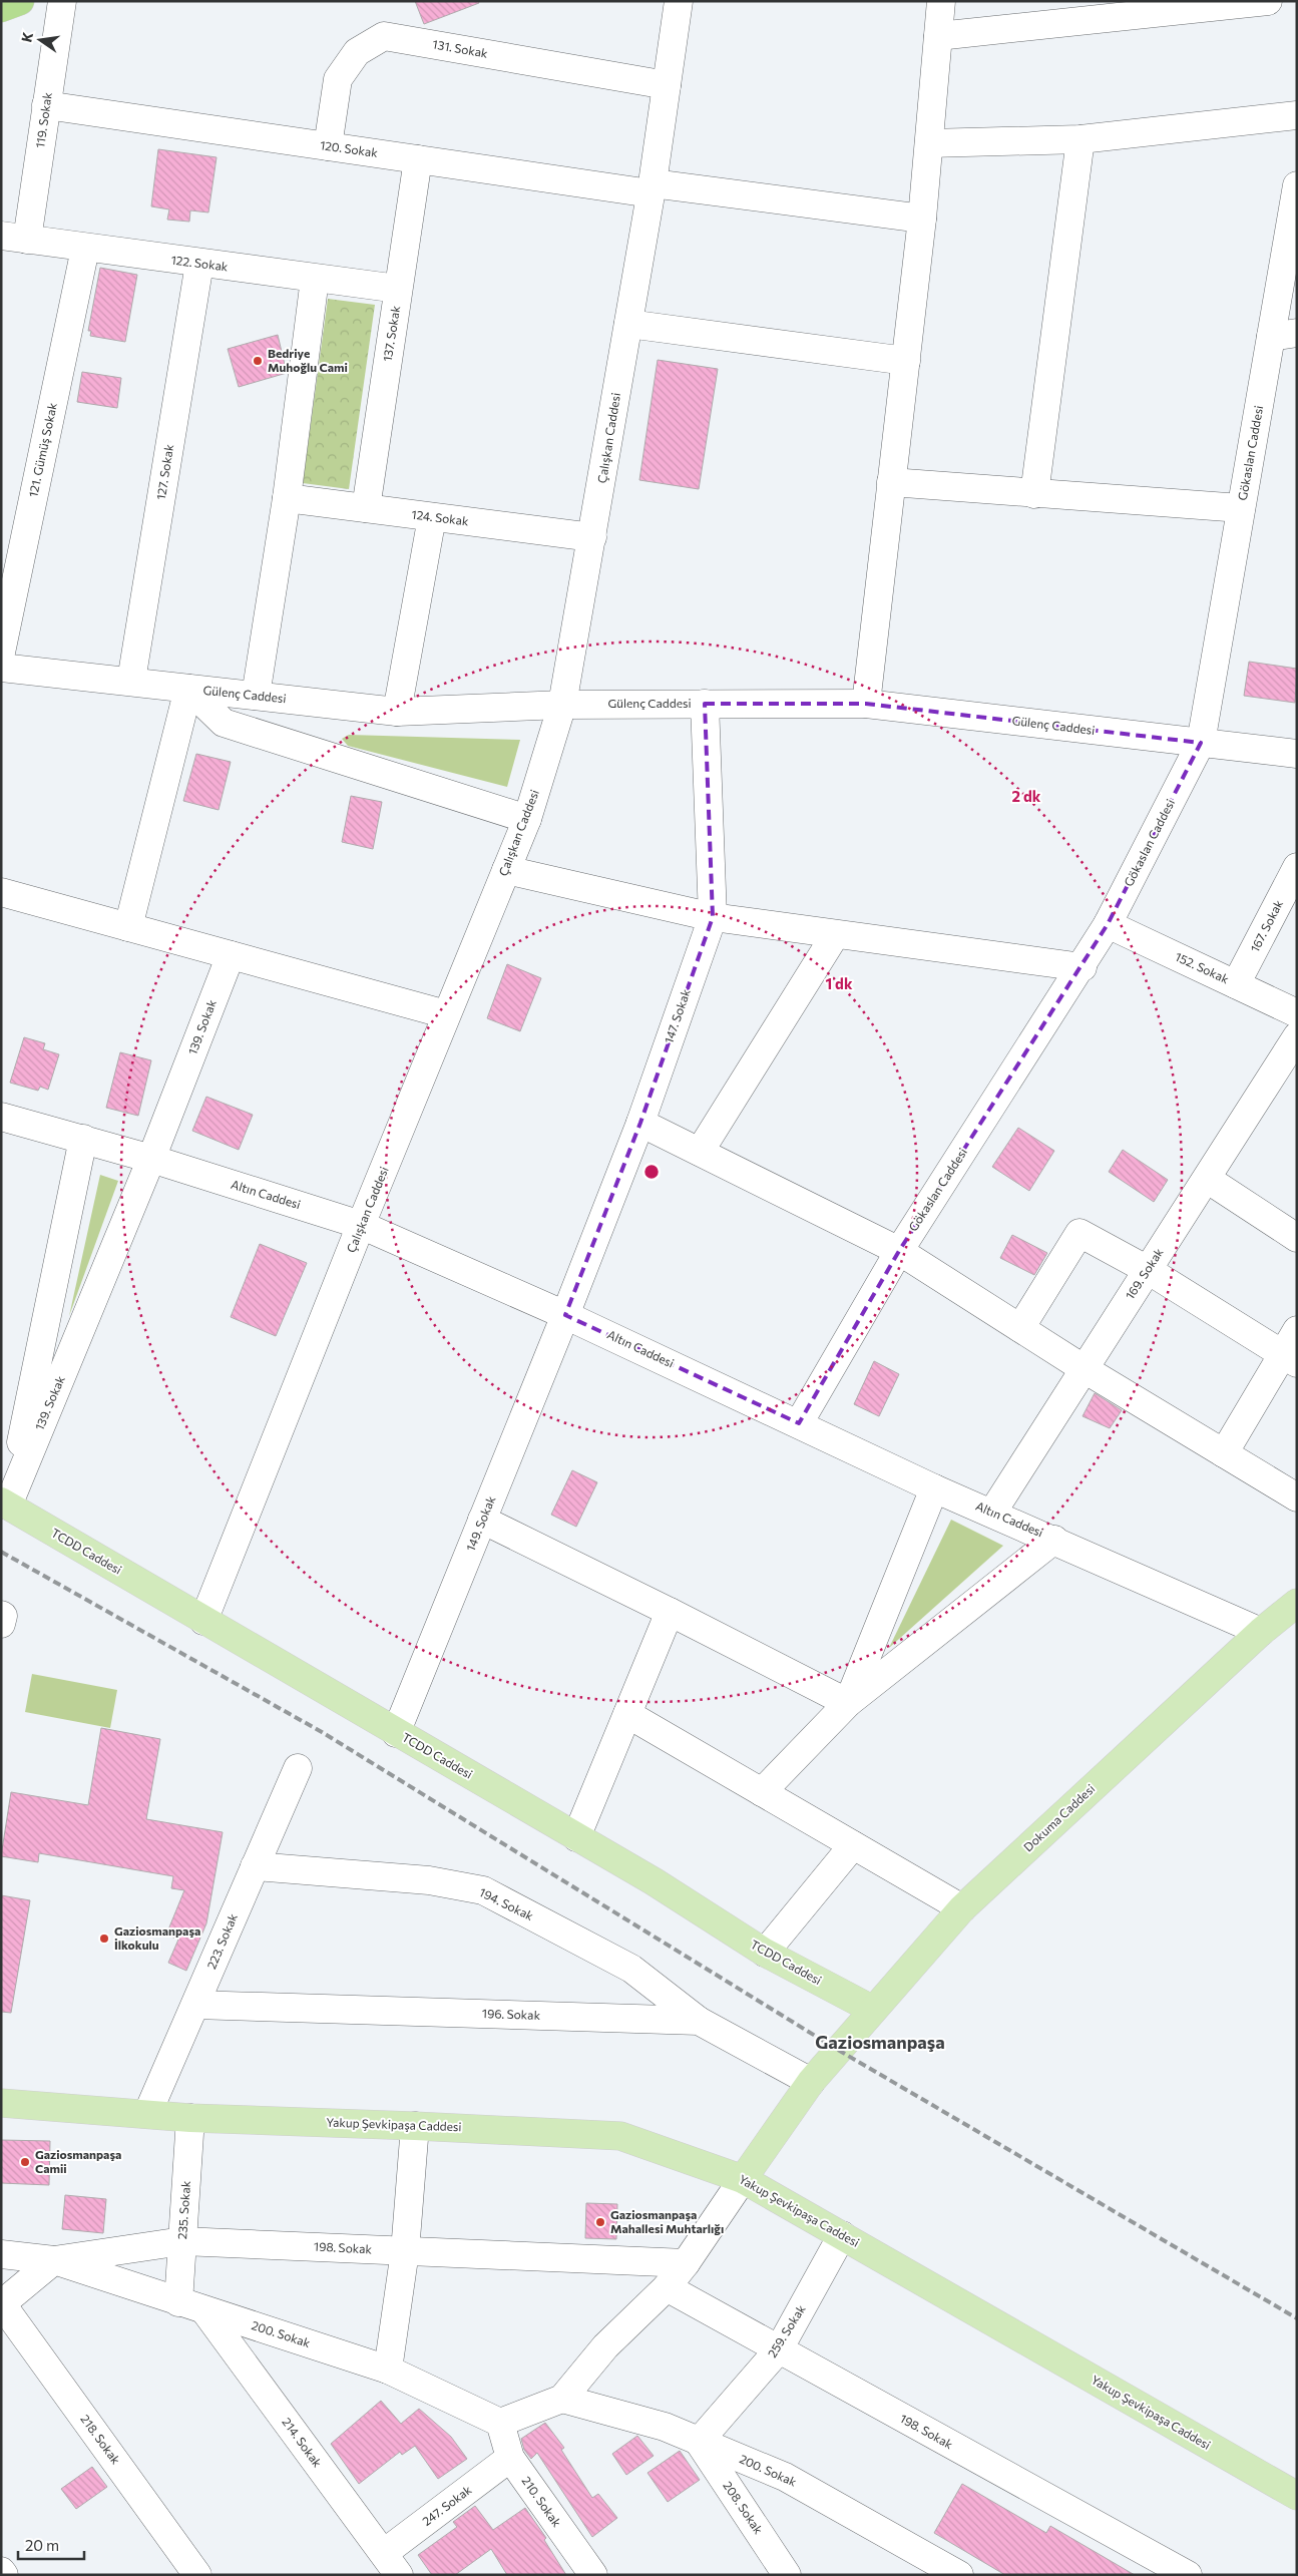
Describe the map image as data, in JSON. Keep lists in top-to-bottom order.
{
  "streets": {
    "main road": ["TCDD Caddesi", "Dokuma Caddesi", "Yakup Şevkipaşa Caddesi"],
    "street": [
      "131. Sokak",
      "119. Sokak",
      "120. Sokak",
      "122. Sokak",
      "137. Sokak",
      "Çalışkan Caddesi",
      "121. Gümüş Sokak",
      "Gökaslan Caddesi",
      "127. Sokak",
      "124. Sokak",
      "Gülenç Caddesi",
      "167. Sokak",
      "152. Sokak",
      "147. Sokak",
      "139. Sokak",
      "Altın Caddesi",
      "169. Sokak",
      "149. Sokak",
      "194. Sokak",
      "223. Sokak",
      "196. Sokak",
      "235. Sokak",
      "198. Sokak",
      "259. Sokak",
      "200. Sokak",
      "218. Sokak",
      "214. Sokak",
      "210. Sokak",
      "247. Sokak",
      "208. Sokak"
    ]
  },
  "crossings": [
    ["131. Sokak", "120. Sokak"],
    ["131. Sokak", "Çalışkan Caddesi"],
    ["119. Sokak", "120. Sokak"],
    ["119. Sokak", "122. Sokak"],
    ["120. Sokak", "137. Sokak"],
    ["120. Sokak", "Çalışkan Caddesi"],
    ["122. Sokak", "137. Sokak"],
    ["122. Sokak", "121. Gümüş Sokak"],
    ["122. Sokak", "127. Sokak"],
    ["137. Sokak", "124. Sokak"],
    ["Çalışkan Caddesi", "124. Sokak"],
    ["Çalışkan Caddesi", "Gülenç Caddesi"],
    ["Çalışkan Caddesi", "Altın Caddesi"],
    ["Çalışkan Caddesi", "TCDD Caddesi"],
    ["Gökaslan Caddesi", "Gülenç Caddesi"],
    ["Gökaslan Caddesi", "152. Sokak"],
    ["Gökaslan Caddesi", "Altın Caddesi"],
    ["127. Sokak", "Gülenç Caddesi"],
    ["Gülenç Caddesi", "147. Sokak"],
    ["167. Sokak", "152. Sokak"],
    ["147. Sokak", "Altın Caddesi"],
    ["147. Sokak", "149. Sokak"],
    ["139. Sokak", "Altın Caddesi"],
    ["139. Sokak", "TCDD Caddesi"],
    ["Altın Caddesi", "169. Sokak"],
    ["Altın Caddesi", "149. Sokak"],
    ["Altın Caddesi", "Dokuma Caddesi"],
    ["149. Sokak", "TCDD Caddesi"],
    ["TCDD Caddesi", "Dokuma Caddesi"],
    ["Dokuma Caddesi", "196. Sokak"],
    ["Dokuma Caddesi", "Yakup Şevkipaşa Caddesi"],
    ["194. Sokak", "223. Sokak"],
    ["194. Sokak", "196. Sokak"],
    ["223. Sokak", "196. Sokak"],
    ["223. Sokak", "Yakup Şevkipaşa Caddesi"],
    ["Yakup Şevkipaşa Caddesi", "235. Sokak"],
    ["Yakup Şevkipaşa Caddesi", "259. Sokak"],
    ["235. Sokak", "198. Sokak"],
    ["235. Sokak", "200. Sokak"],
    ["198. Sokak", "259. Sokak"],
    ["198. Sokak", "200. Sokak"],
    ["259. Sokak", "200. Sokak"],
    ["259. Sokak", "208. Sokak"],
    ["200. Sokak", "214. Sokak"],
    ["200. Sokak", "210. Sokak"],
    ["200. Sokak", "208. Sokak"],
    ["214. Sokak", "247. Sokak"],
    ["210. Sokak", "247. Sokak"]
  ],
  "districts": ["Gaziosmanpaşa"],
  "places": [
    "Bedriye Muhoğlu Cami",
    "Gaziosmanpaşa İlkokulu",
    "Gaziosmanpaşa Camii",
    "Gaziosmanpaşa Mahallesi Muhtarlığı"
  ],
  "scale_bar": "20 m",
  "north": "left",
  "rings": ["2 dk", "1 dk"]
}
